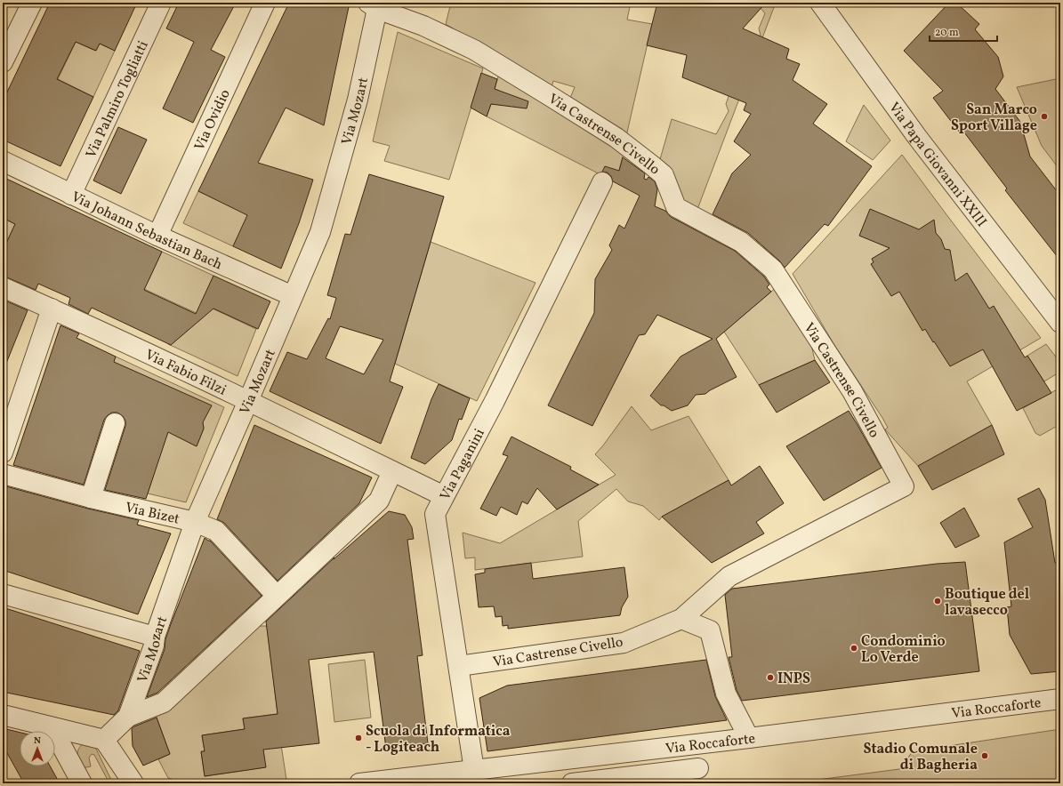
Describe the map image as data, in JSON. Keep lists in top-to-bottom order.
{
  "streets": {
    "street": [
      "Via Palmiro Togliatti",
      "Via Mozart",
      "Via Ovidio",
      "Via Castrense Civello",
      "Via Papa Giovanni XXIII",
      "Via Johann Sebastian Bach",
      "Via Fabio Filzi",
      "Via Paganini",
      "Via Bizet",
      "Via Roccaforte"
    ]
  },
  "crossings": [
    ["Via Palmiro Togliatti", "Via Johann Sebastian Bach"],
    ["Via Mozart", "Via Castrense Civello"],
    ["Via Mozart", "Via Johann Sebastian Bach"],
    ["Via Mozart", "Via Fabio Filzi"],
    ["Via Mozart", "Via Bizet"],
    ["Via Ovidio", "Via Johann Sebastian Bach"],
    ["Via Castrense Civello", "Via Paganini"],
    ["Via Fabio Filzi", "Via Paganini"],
    ["Via Paganini", "Via Roccaforte"]
  ],
  "places": [
    "San Marco Sport Village",
    "Boutique del lavasecco",
    "Condominio Lo Verde",
    "INPS",
    "Scuola di Informatica - Logiteach",
    "Stadio Comunale di Bagheria"
  ],
  "scale_bar": "20 m",
  "north": "top"
}
